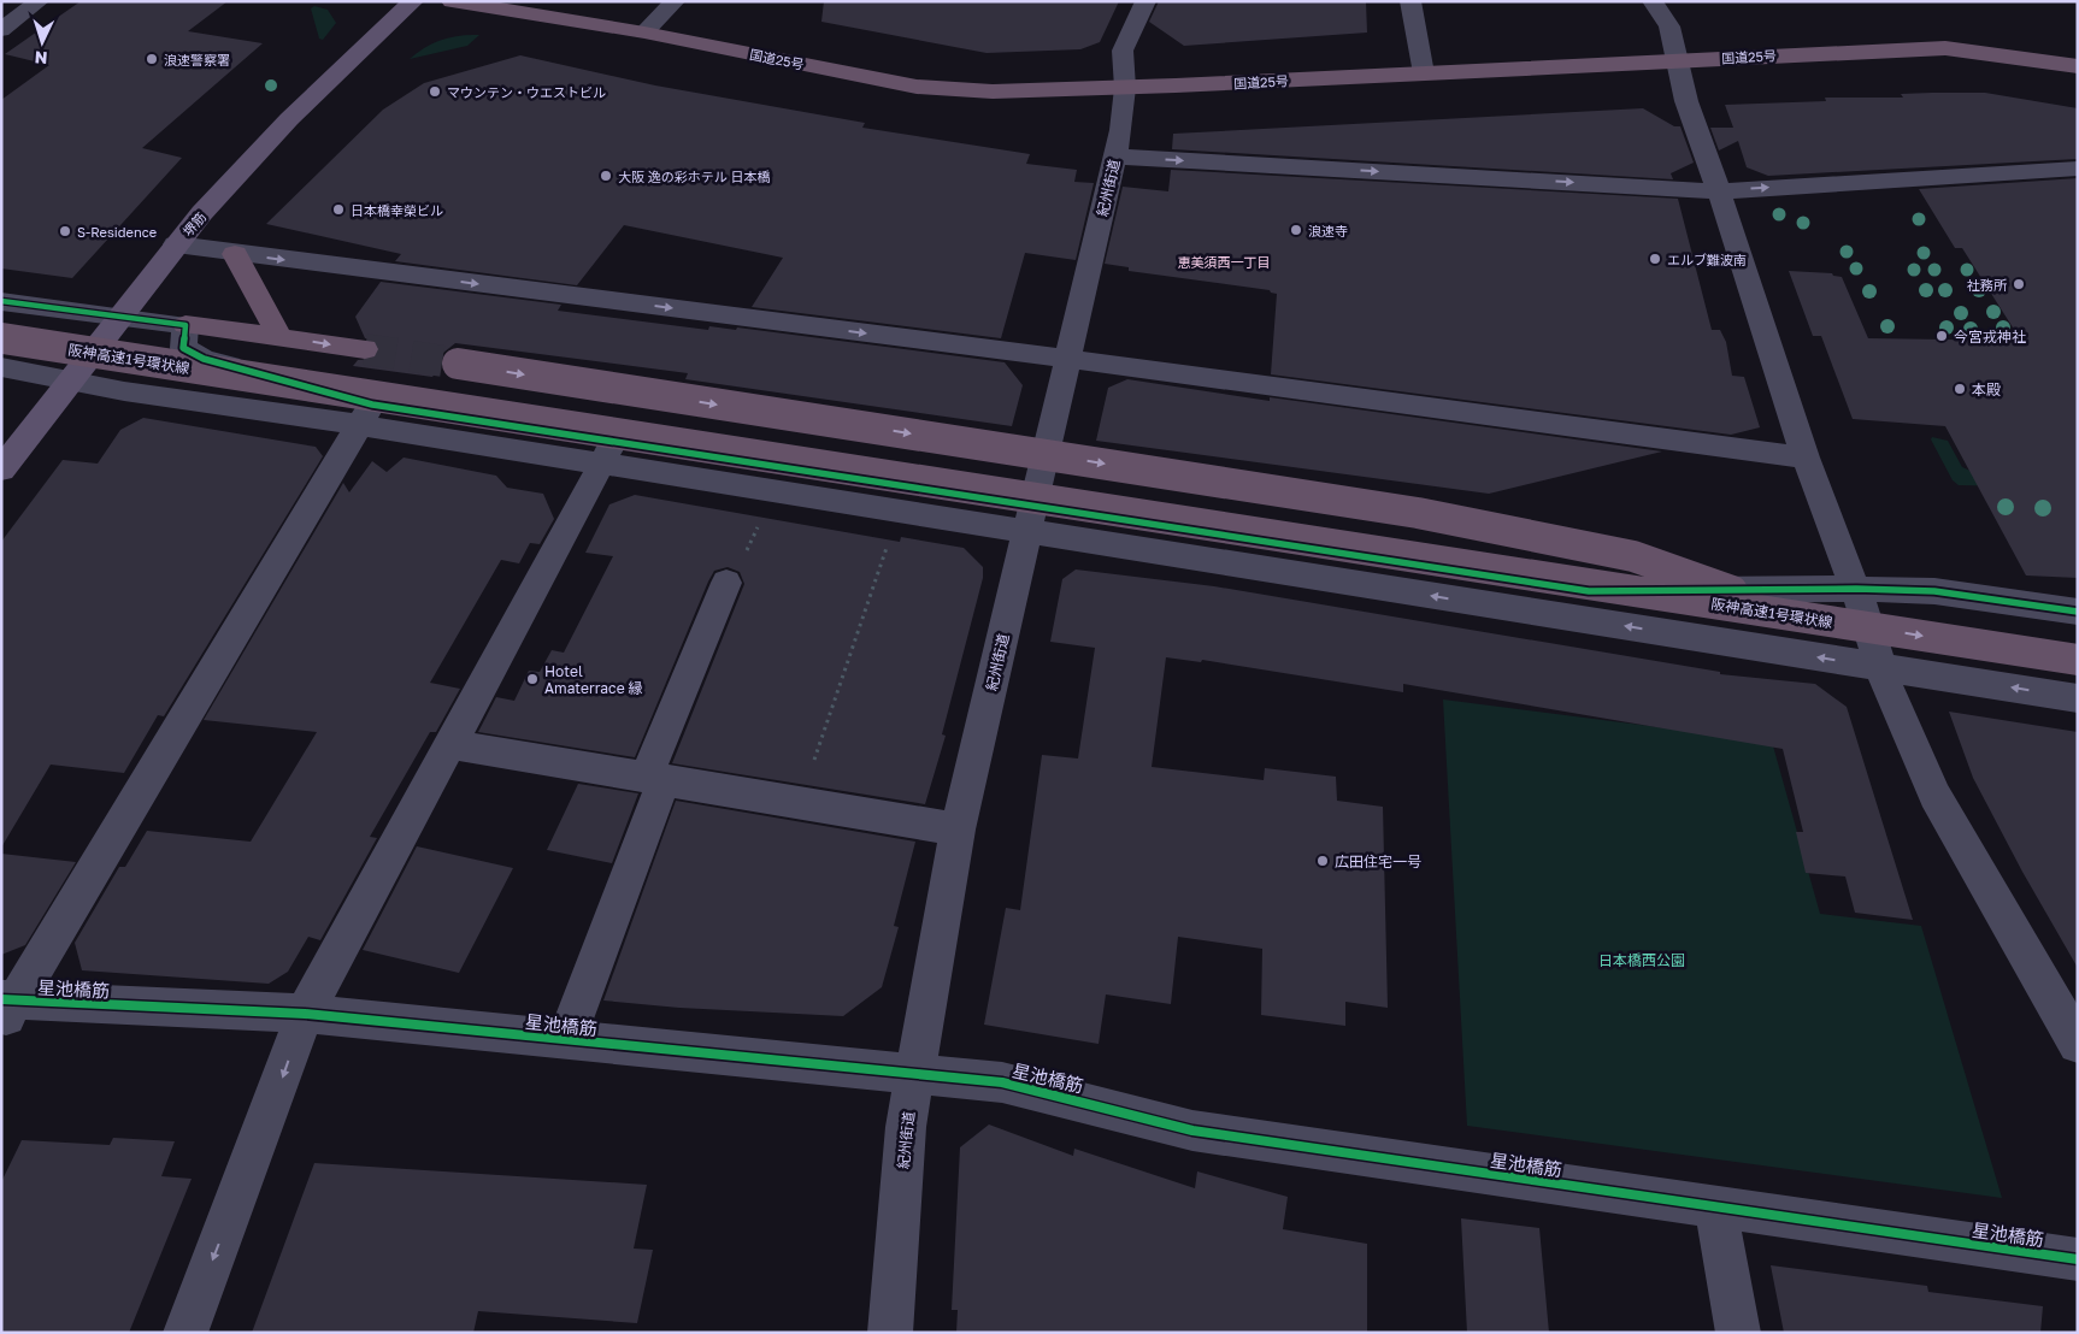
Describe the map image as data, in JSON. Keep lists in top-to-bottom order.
{
  "streets": {
    "highway": ["国道25号", "阪神高速1号環状線"],
    "main road": ["堺筋"],
    "street": ["紀州街道", "星池橋筋"]
  },
  "crossings": [
    ["国道25号", "紀州街道"],
    ["紀州街道", "星池橋筋"]
  ],
  "districts": ["恵美須西一丁目"],
  "parks": ["日本橋西公園"],
  "places": [
    "浪速警察署",
    "マウンテン・ウエストビル",
    "大阪 逸の彩ホテル 日本橋",
    "日本橋幸榮ビル",
    "浪速寺",
    "S-Residence",
    "エルブ難波南",
    "社務所",
    "今宮戎神社",
    "本殿",
    "Hotel Amaterrace 縁",
    "広田住宅一号"
  ],
  "north": "bottom"
}
